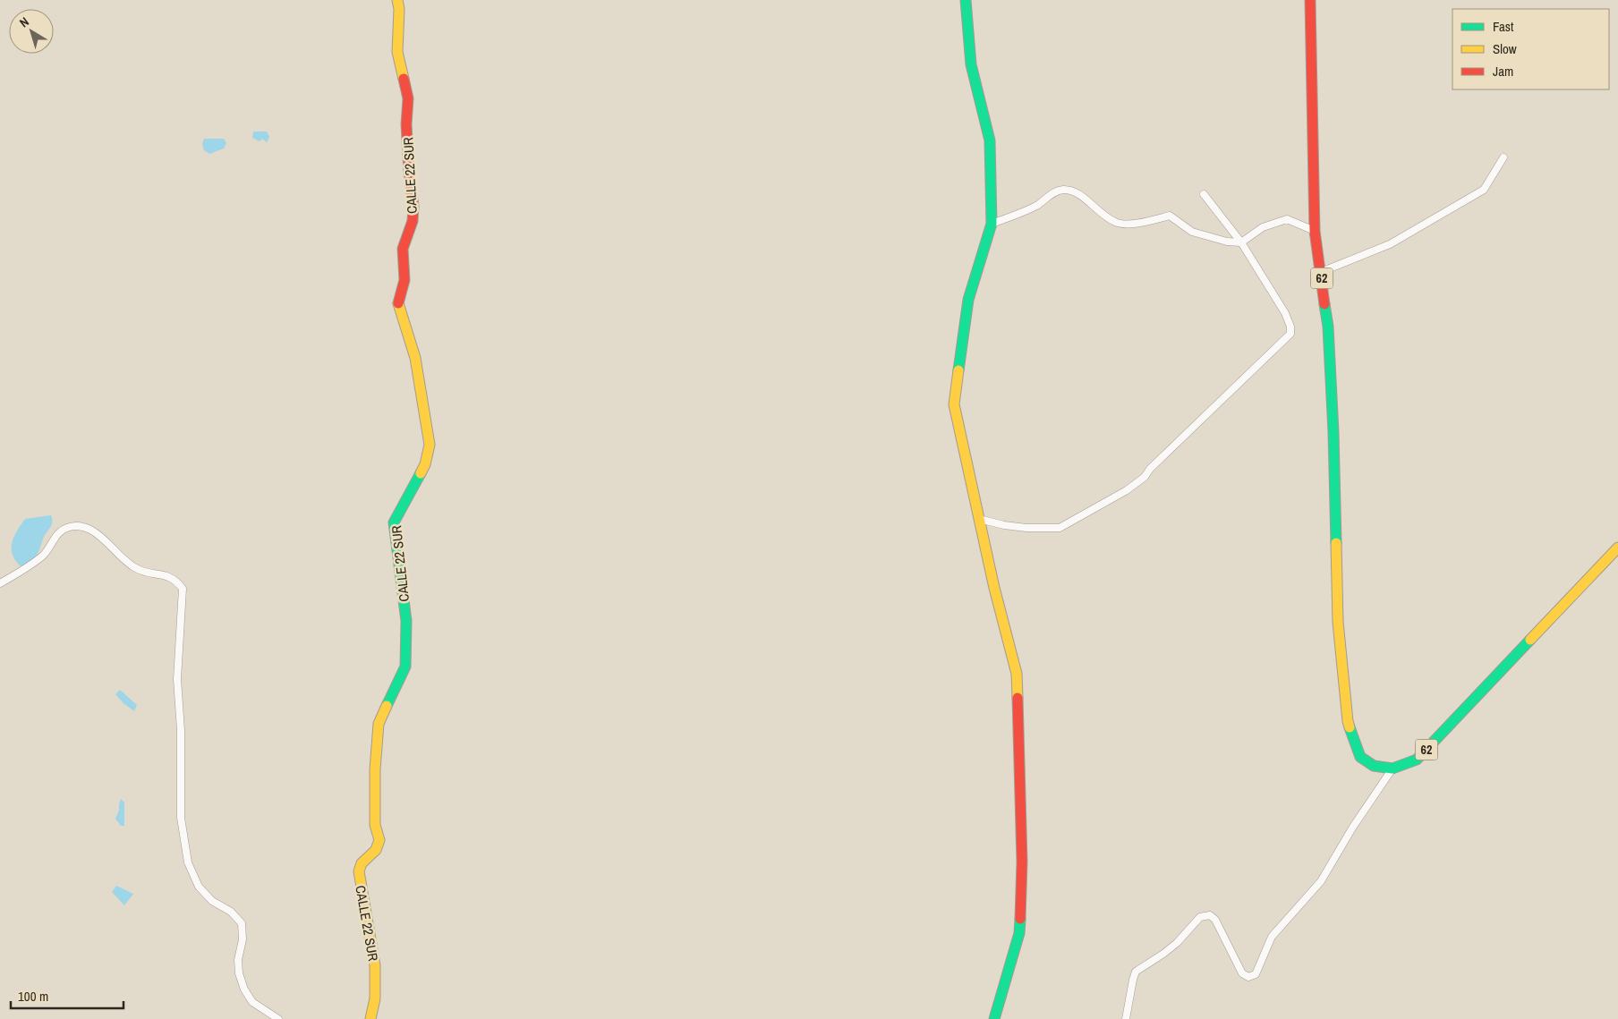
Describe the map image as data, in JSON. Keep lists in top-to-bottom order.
{
  "streets": {
    "street": ["CALLE 22 SUR", "62"]
  },
  "legend": ["Fast", "Slow", "Jam"],
  "scale_bar": "100 m",
  "north": "top left"
}
